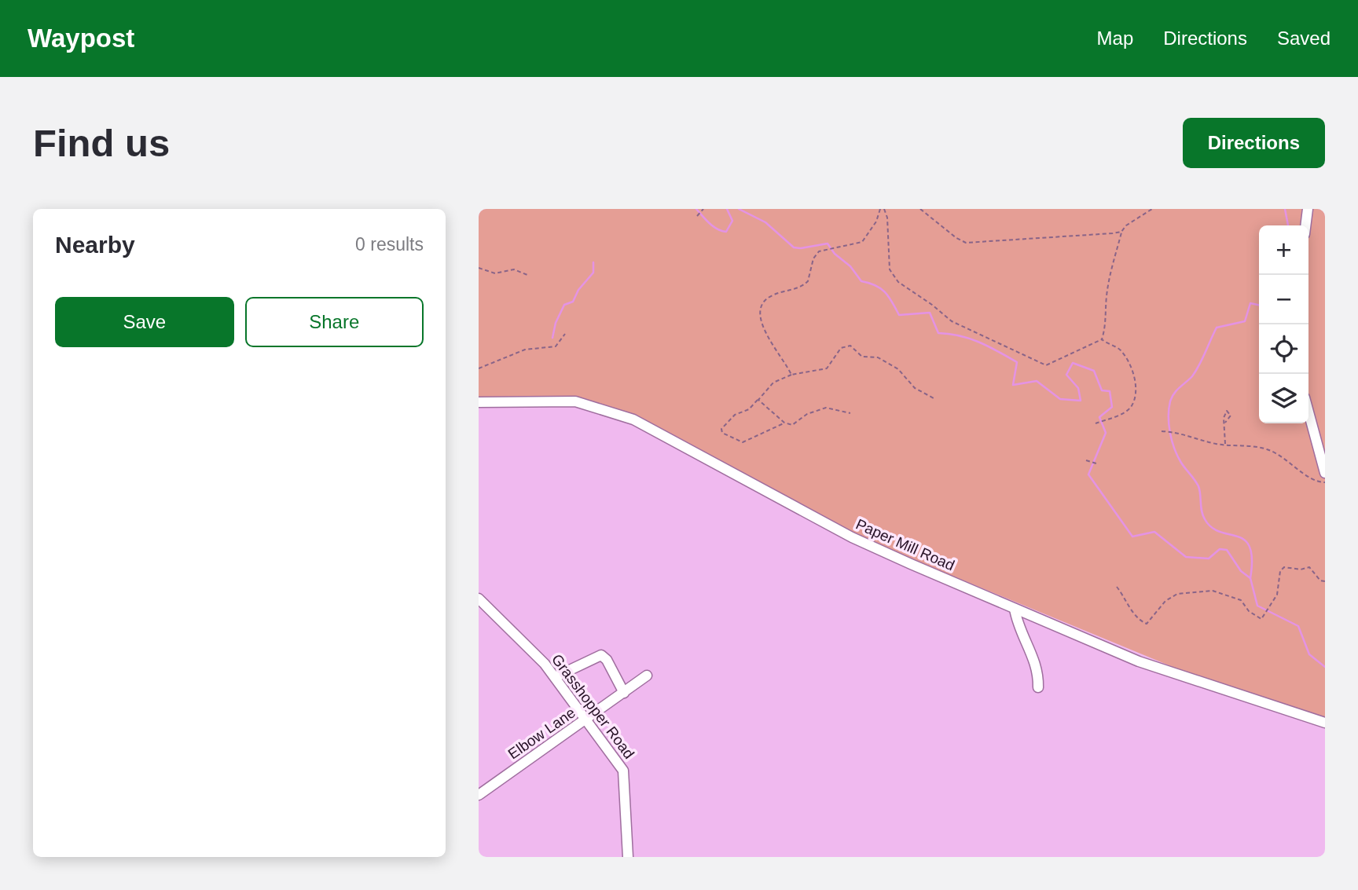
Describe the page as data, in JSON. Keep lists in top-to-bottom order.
{
  "streets": {
    "street": ["Paper Mill Road", "Grasshopper Road", "Elbow Lane"]
  },
  "crossings": [
    ["Grasshopper Road", "Elbow Lane"]
  ],
  "page": {
    "header": "Waypost",
    "nav": ["Map", "Directions", "Saved"],
    "buttons": [
      "Directions",
      ["Save", "Share"]
    ],
    "title": "Find us",
    "heading": ["Nearby", "0 results"],
    "map_buttons": ["+", "−"]
  }
}
